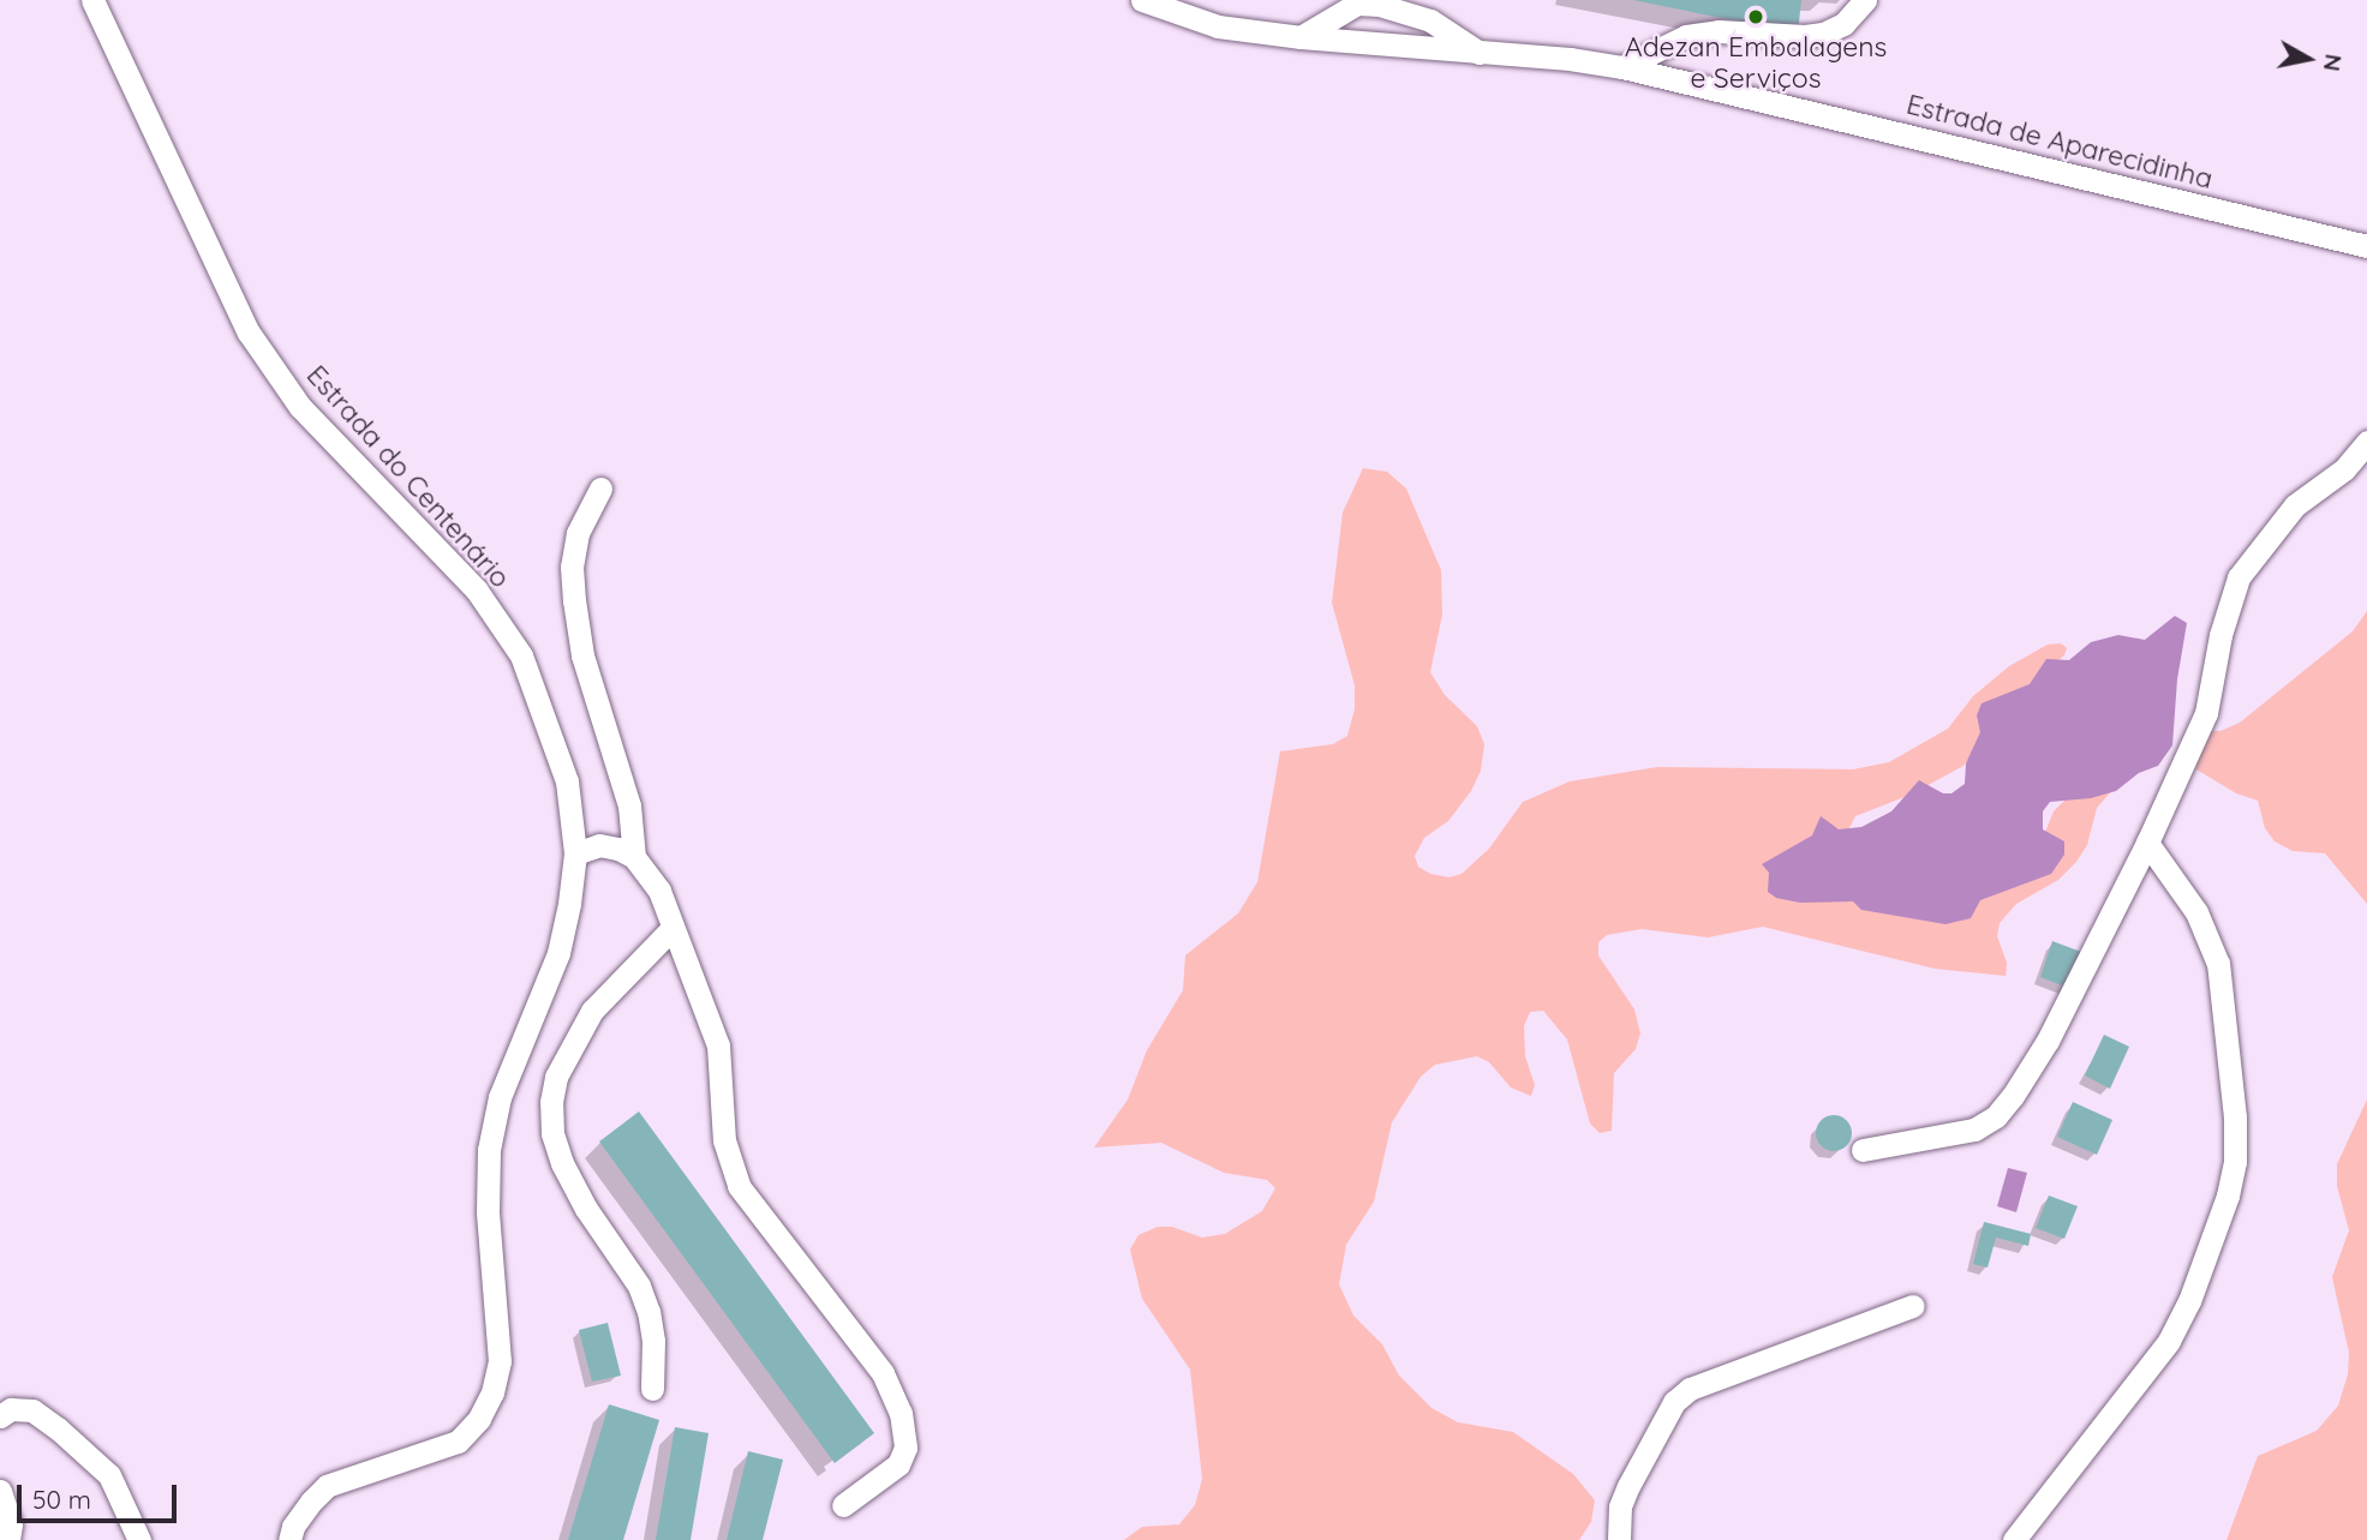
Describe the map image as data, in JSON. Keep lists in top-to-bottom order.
{
  "streets": {
    "street": ["Estrada de Aparecidinha", "Estrada do Centenário"]
  },
  "places": ["Adezan Embalagens e Serviços"],
  "scale_bar": "50 m",
  "north": "right"
}
